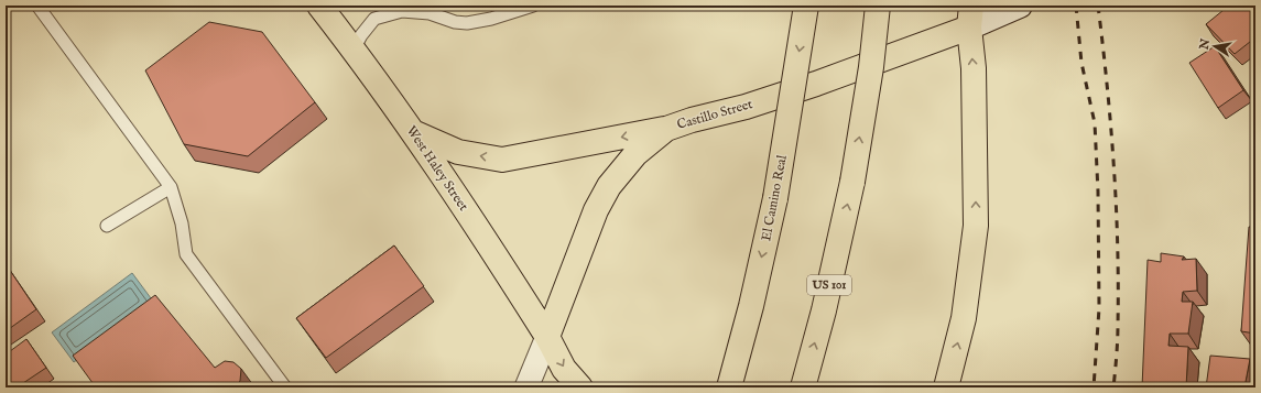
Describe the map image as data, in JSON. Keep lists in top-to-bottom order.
{
  "streets": {
    "main road": [
      "Castillo Street",
      "West Haley Street",
      "El Camino Real",
      "US 101"
    ]
  },
  "crossings": [
    ["Castillo Street", "West Haley Street"]
  ],
  "north": "left"
}
